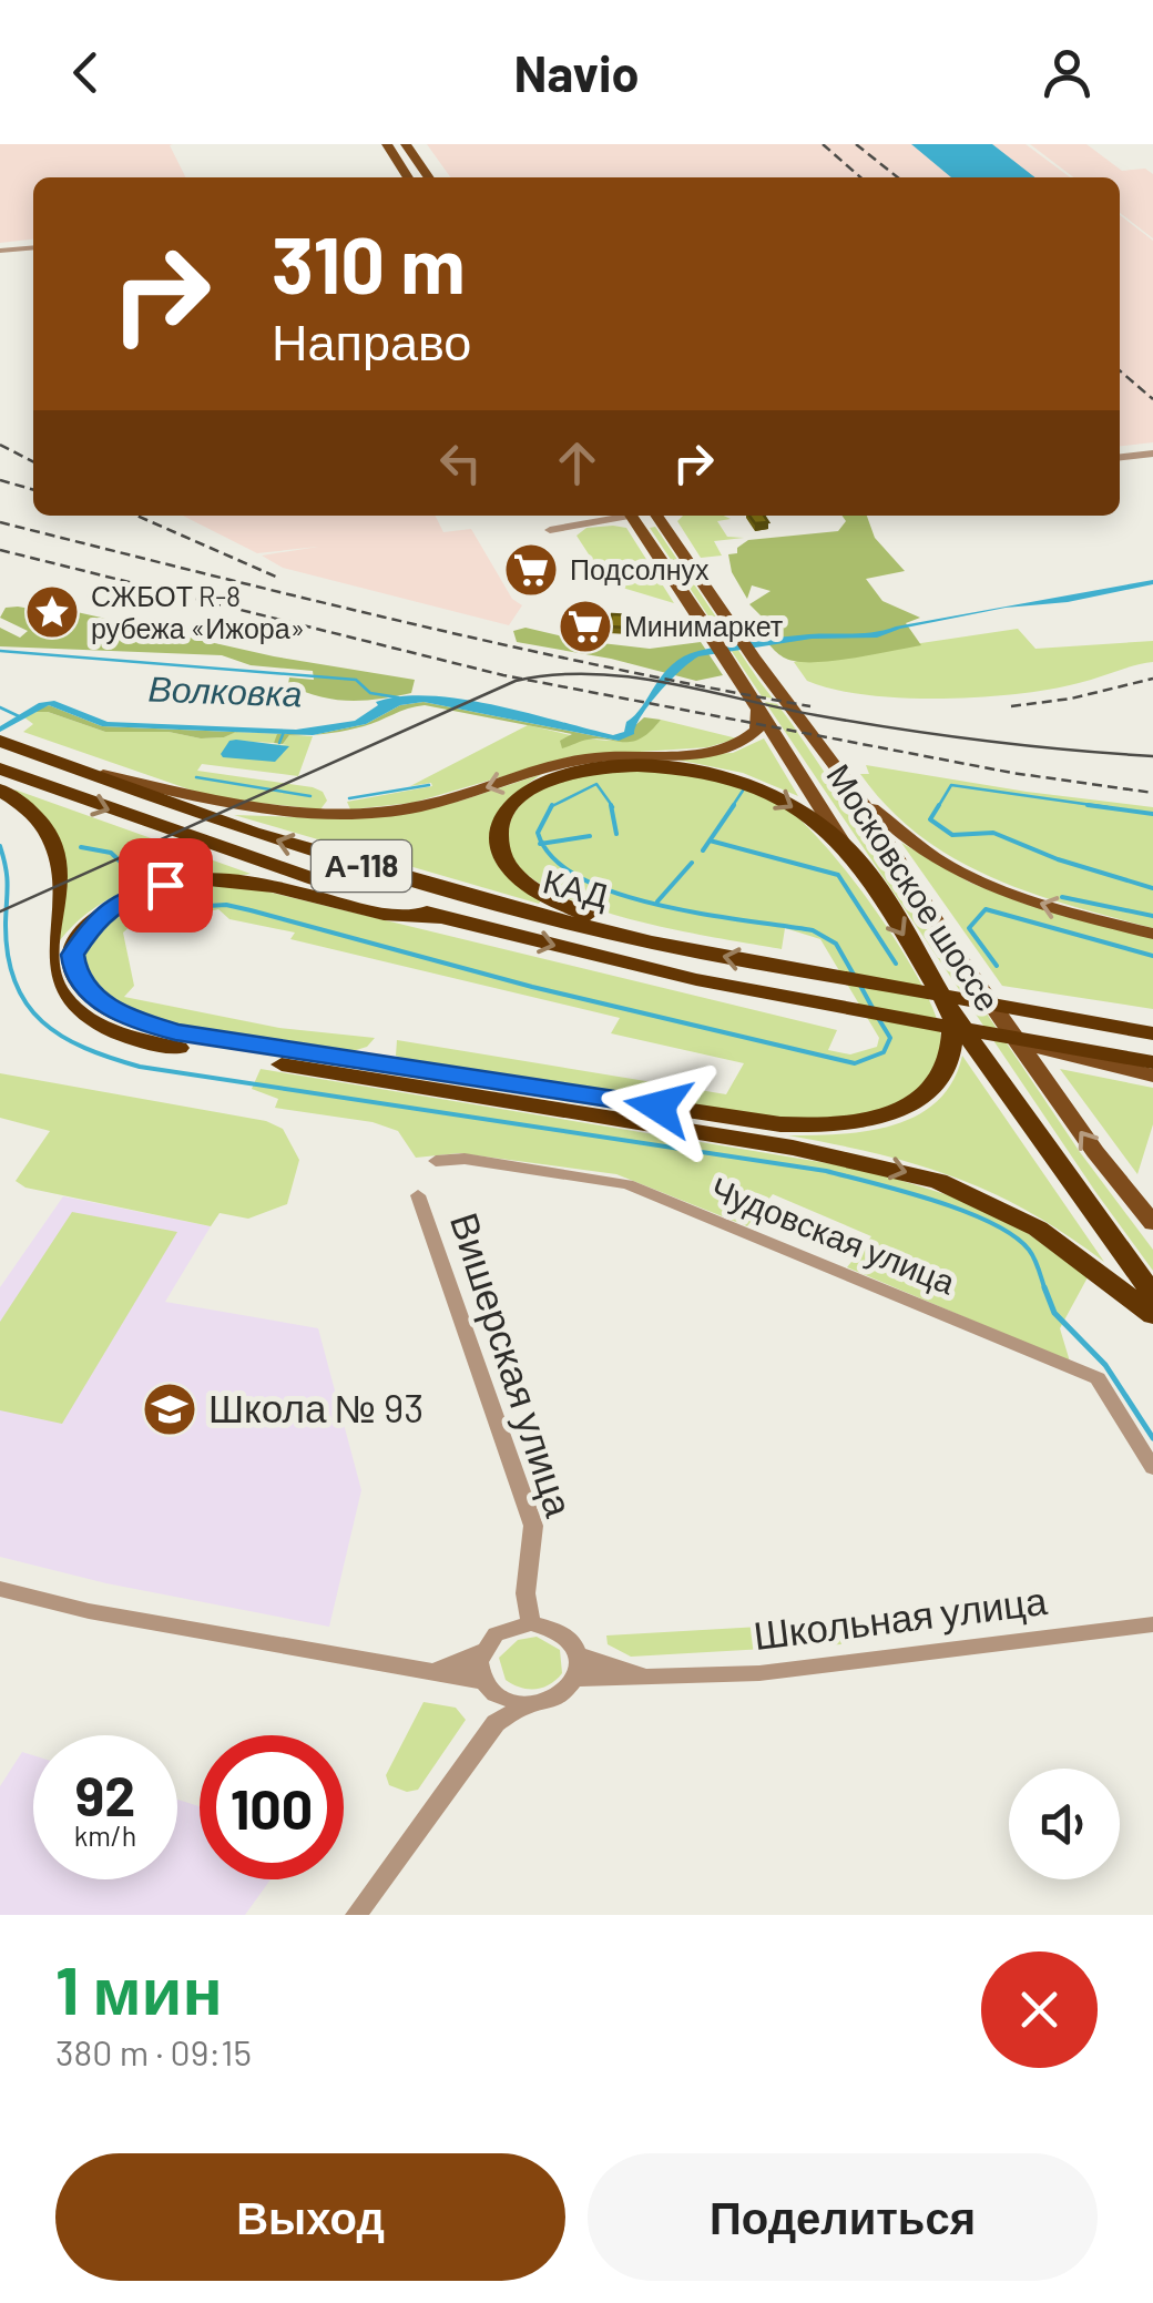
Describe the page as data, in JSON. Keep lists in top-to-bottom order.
{
  "streets": {
    "highway": ["А-118", "Московское шоссе", "КАД"],
    "street": ["Чудовская улица", "Вишерская улица", "Школьная улица"]
  },
  "crossings": [
    ["Вишерская улица", "Школьная улица"]
  ],
  "water": ["Волковка"],
  "places": {
    "supermarket": ["Подсолнух", "Минимаркет"],
    "place": ["СЖБОТ R-8 рубежа «Ижора»"],
    "school or university": ["Школа № 93"]
  },
  "page": {
    "header": "Navio",
    "turn": ["310 m", "Направо"],
    "speed": "92 km/h",
    "limit": "100",
    "heading": ["1 мин", "380 m · 09:15"],
    "buttons": ["Выход", "Поделиться"]
  }
}
